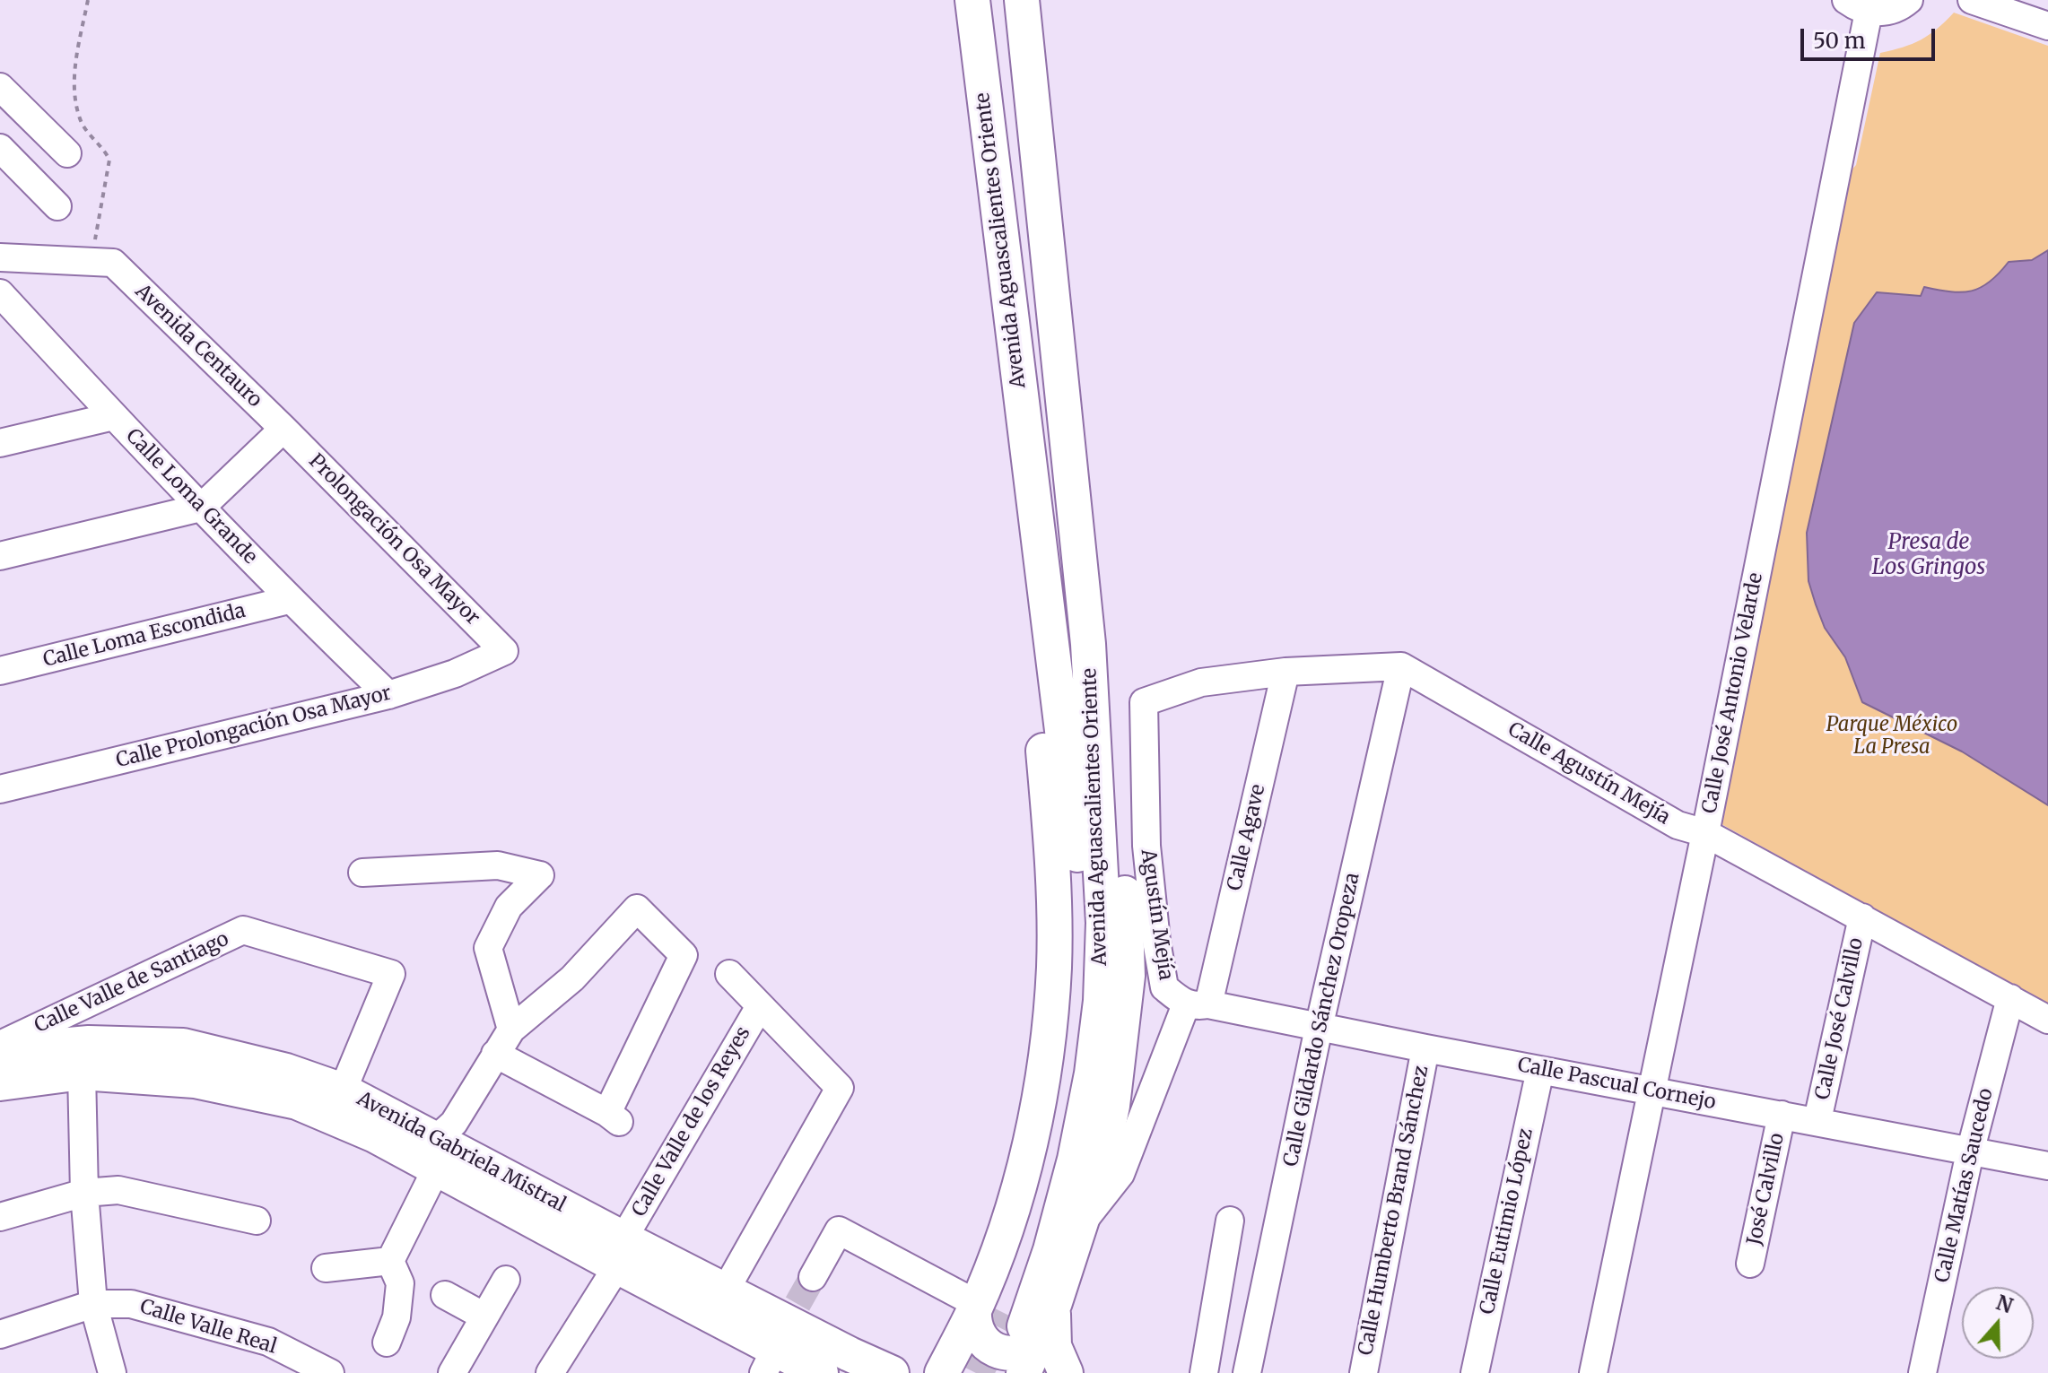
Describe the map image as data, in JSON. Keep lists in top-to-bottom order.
{
  "streets": {
    "main road": ["Avenida Aguascalientes Oriente", "Avenida Gabriela Mistral"],
    "street": [
      "Avenida Centauro",
      "Calle Loma Grande",
      "Prolongación Osa Mayor",
      "Calle Loma Escondida",
      "Calle José Antonio Velarde",
      "Calle Prolongación Osa Mayor",
      "Calle Agustín Mejía",
      "Calle Agave",
      "Agustín Mejía",
      "Calle Valle de Santiago",
      "Calle José Calvillo",
      "Calle Gildardo Sánchez Oropeza",
      "Calle Pascual Cornejo",
      "Calle Valle de los Reyes",
      "Calle Matías Saucedo",
      "José Calvillo",
      "Calle Humberto Brand Sánchez",
      "Calle Eutimio López",
      "Calle Valle Real"
    ]
  },
  "crossings": [
    ["Avenida Aguascalientes Oriente", "Agustín Mejía"],
    ["Avenida Centauro", "Prolongación Osa Mayor"],
    ["Calle Loma Grande", "Calle Loma Escondida"],
    ["Calle Loma Grande", "Calle Prolongación Osa Mayor"],
    ["Prolongación Osa Mayor", "Calle Prolongación Osa Mayor"],
    ["Calle José Antonio Velarde", "Calle Agustín Mejía"],
    ["Calle José Antonio Velarde", "Calle Pascual Cornejo"],
    ["Calle Agustín Mejía", "Calle José Calvillo"],
    ["Calle Agustín Mejía", "Calle Gildardo Sánchez Oropeza"],
    ["Calle Agustín Mejía", "Calle Matías Saucedo"],
    ["Calle Agave", "Agustín Mejía"],
    ["Calle Agave", "Calle Pascual Cornejo"],
    ["Agustín Mejía", "Calle Pascual Cornejo"],
    ["Calle Valle de Santiago", "Avenida Gabriela Mistral"],
    ["Calle José Calvillo", "Calle Pascual Cornejo"],
    ["Calle Gildardo Sánchez Oropeza", "Calle Pascual Cornejo"],
    ["Calle Pascual Cornejo", "Calle Matías Saucedo"],
    ["Calle Pascual Cornejo", "José Calvillo"],
    ["Calle Pascual Cornejo", "Calle Humberto Brand Sánchez"],
    ["Calle Pascual Cornejo", "Calle Eutimio López"],
    ["Calle Valle de los Reyes", "Avenida Gabriela Mistral"]
  ],
  "water": ["Presa de Los Gringos"],
  "parks": ["Parque México La Presa"],
  "scale_bar": "50 m",
  "north": "top"
}
